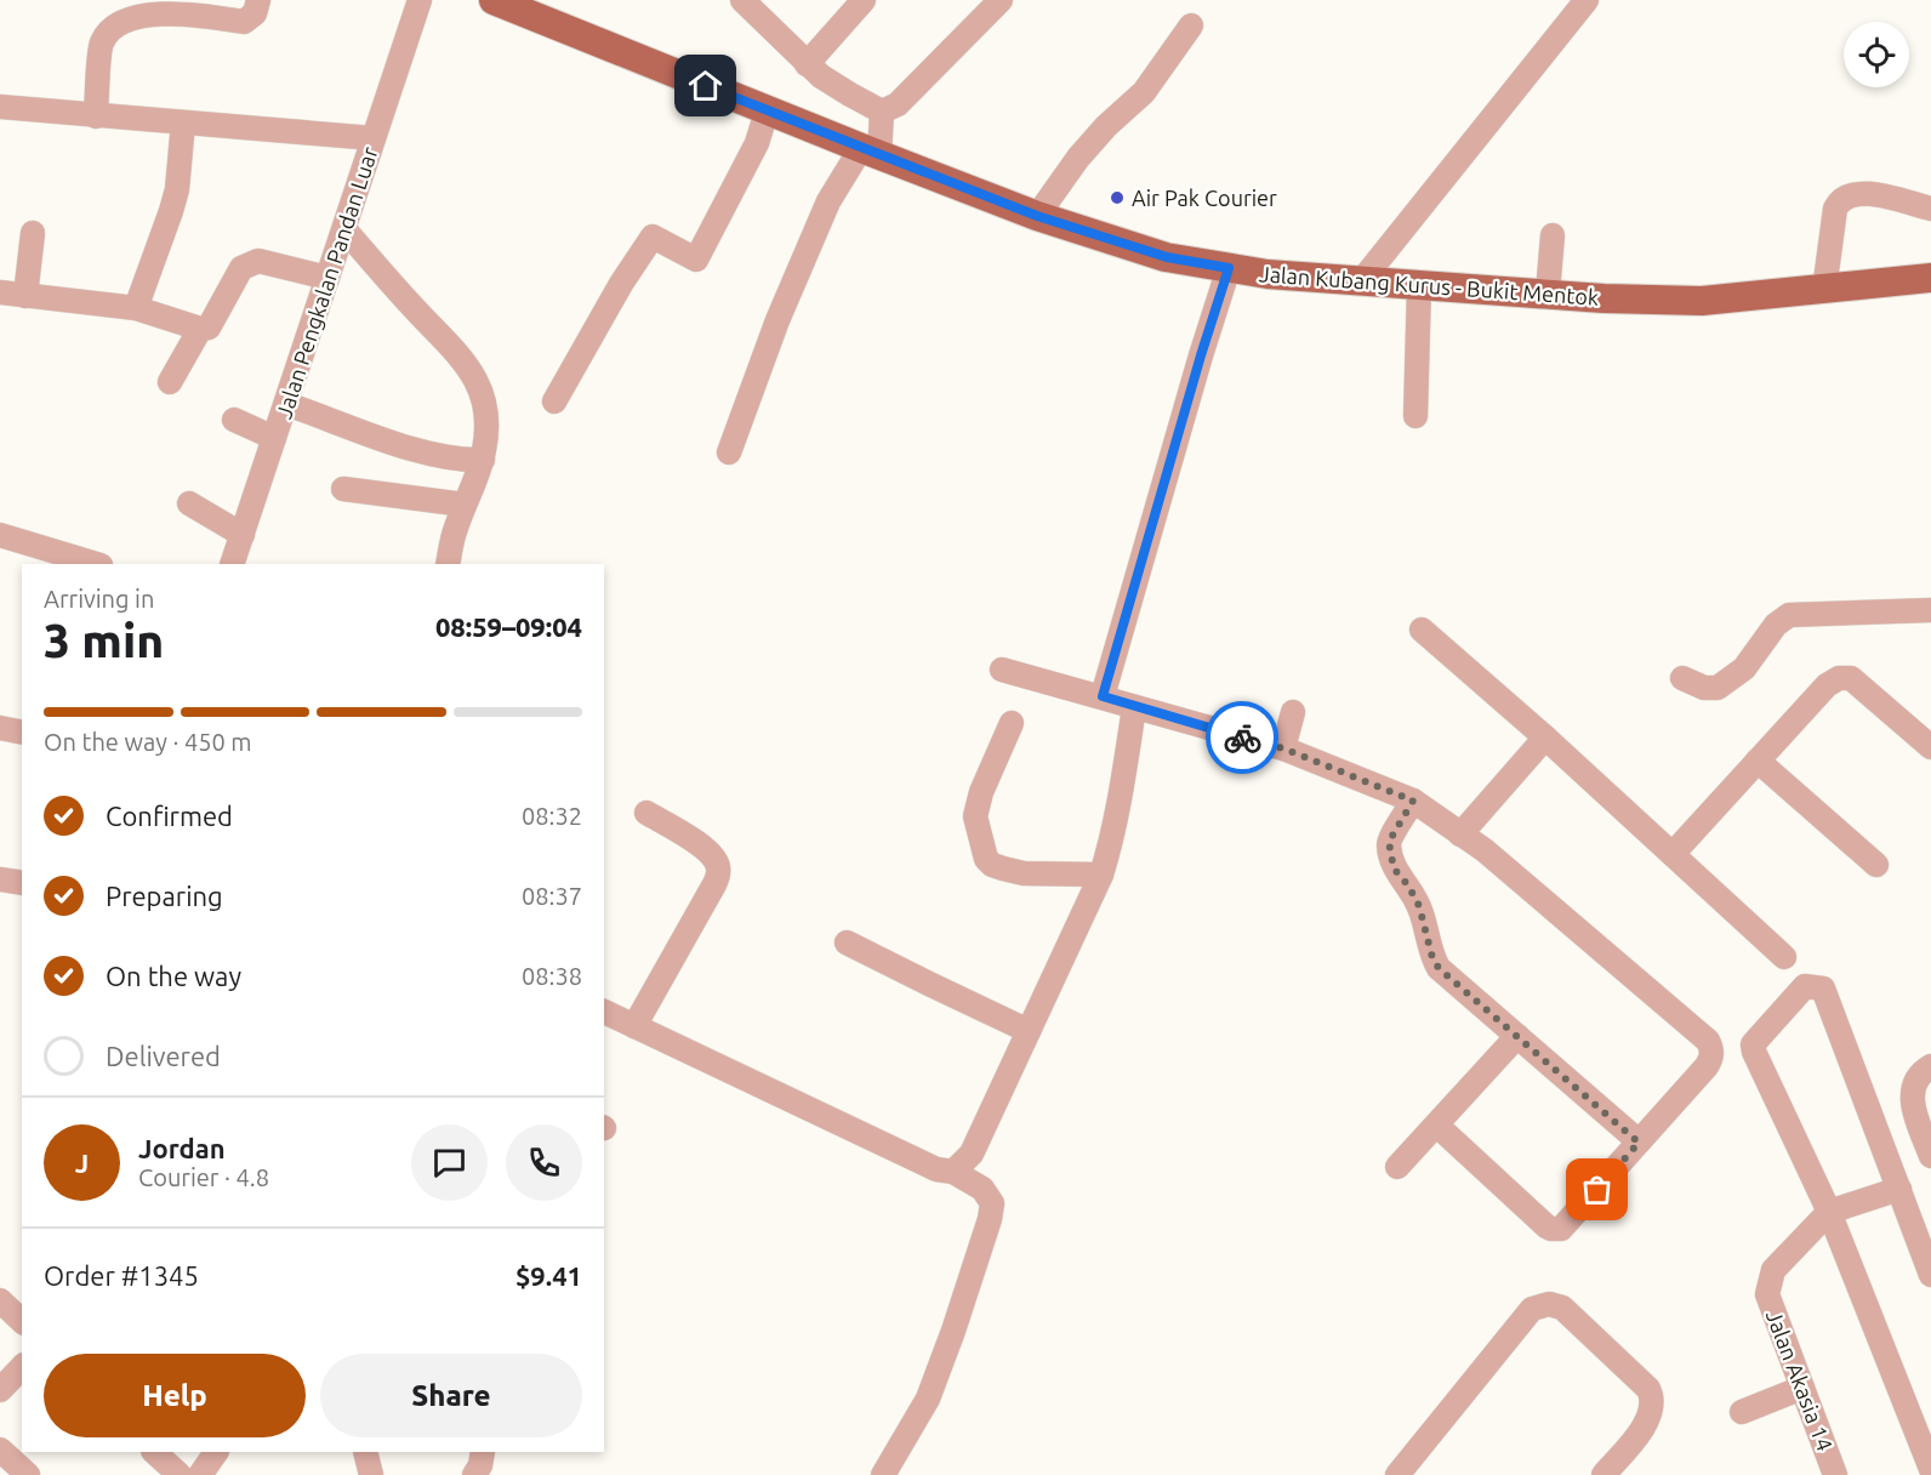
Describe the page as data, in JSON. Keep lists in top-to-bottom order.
{
  "streets": {
    "main road": ["Jalan Kubang Kurus - Bukit Mentok"],
    "street": ["Jalan Pengkalan Pandan Luar", "Jalan Akasia 14"]
  },
  "places": ["Air Pak Courier"],
  "page": {
    "heading": ["3 min", "Arriving in", "08:59–09:04"],
    "panel": [
      "Jordan",
      "Courier · 4.8",
      "Order #1345",
      "$9.41"
    ],
    "bar": "On the way · 450 m",
    "list": [
      ["Confirmed", "08:32"],
      ["Preparing", "08:37"],
      ["On the way", "08:38"],
      "Delivered"
    ],
    "round": "J",
    "buttons": ["Help", "Share"]
  }
}
